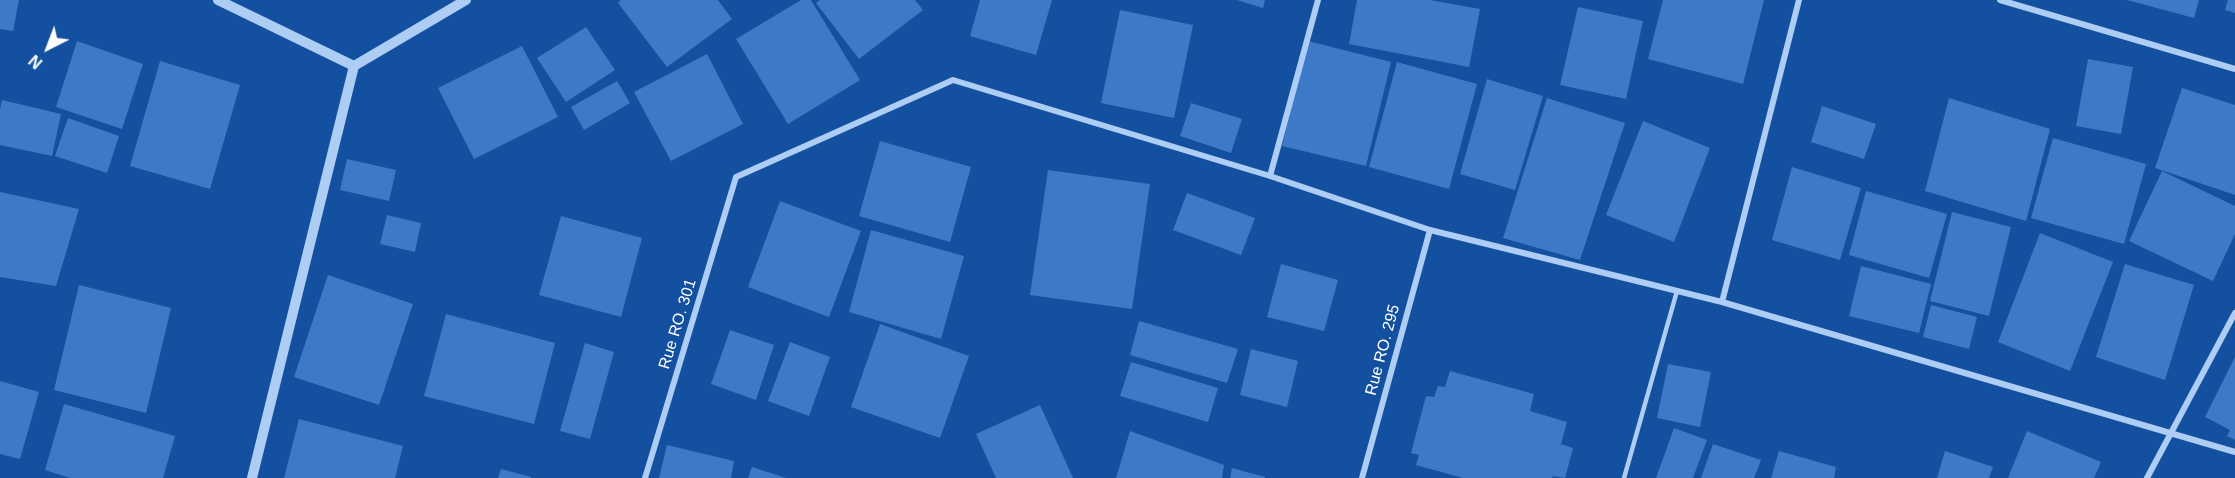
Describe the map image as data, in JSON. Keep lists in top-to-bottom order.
{
  "streets": {
    "street": ["Rue RO. 301", "Rue RO. 295"]
  },
  "north": "bottom left"
}
